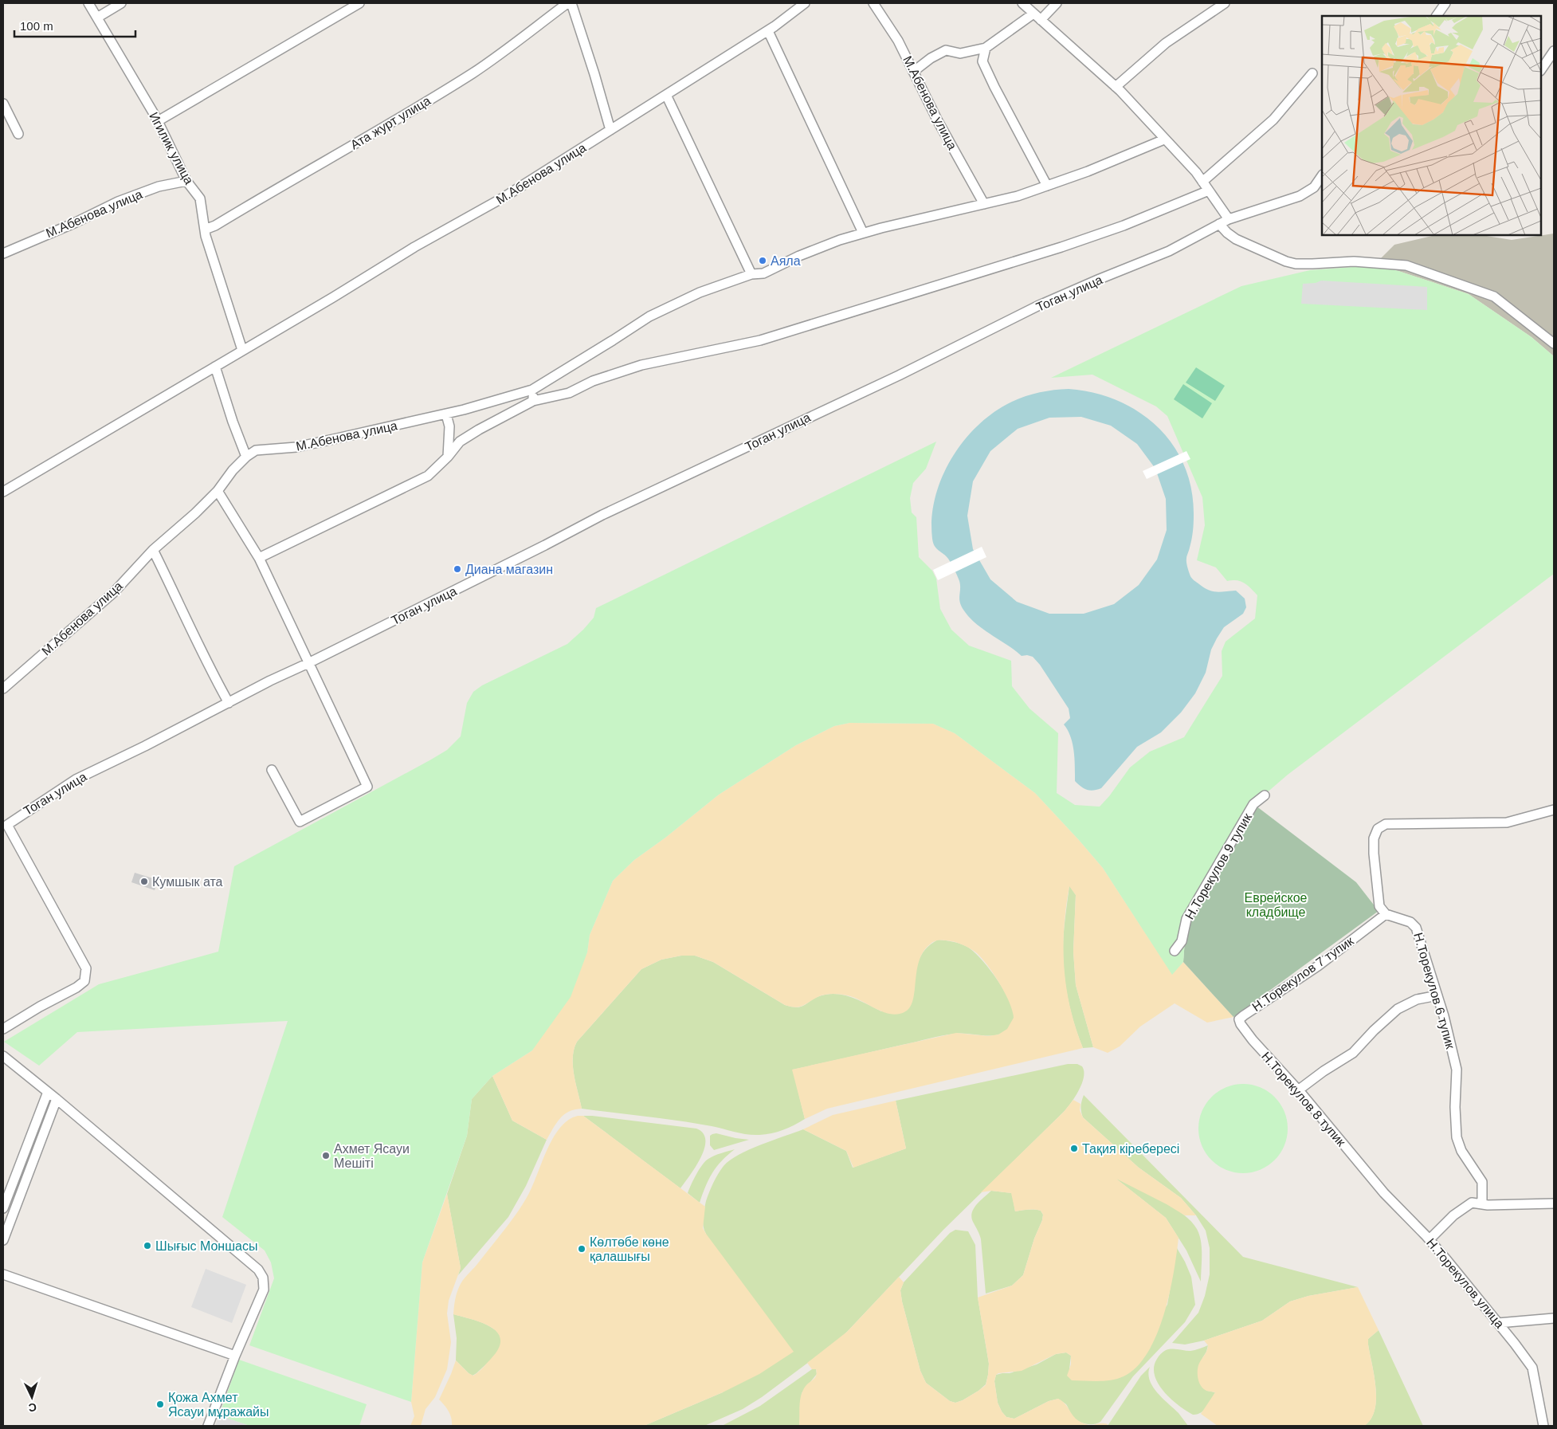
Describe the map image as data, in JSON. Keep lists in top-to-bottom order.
{
  "streets": {
    "street": [
      "М.Абенова улица",
      "Ата журт улица",
      "Игилик улица",
      "Тоган улица",
      "Н.Торекулов 9 тупик",
      "Н.Торекулов 7 тупик",
      "Н.Торекулов 6 тупик",
      "Н.Торекулов 8 тупик",
      "Н.Торекулов улица"
    ]
  },
  "crossings": [
    ["М.Абенова улица", "Игилик улица"],
    ["Ата журт улица", "Игилик улица"],
    ["Н.Торекулов 7 тупик", "Н.Торекулов 6 тупик"],
    ["Н.Торекулов 7 тупик", "Н.Торекулов 8 тупик"],
    ["Н.Торекулов 8 тупик", "Н.Торекулов улица"]
  ],
  "parks": ["Еврейское кладбище"],
  "places": [
    "Аяла",
    "Диана магазин",
    "Кумшык ата",
    "Тақия кіребересі",
    "Ахмет Ясауи Мешіті",
    "Шығыс Моншасы",
    "Көлтөбе көне қалашығы",
    "Қожа Ахмет Ясауи мұражайы"
  ],
  "scale_bar": "100 m",
  "north": "bottom"
}
